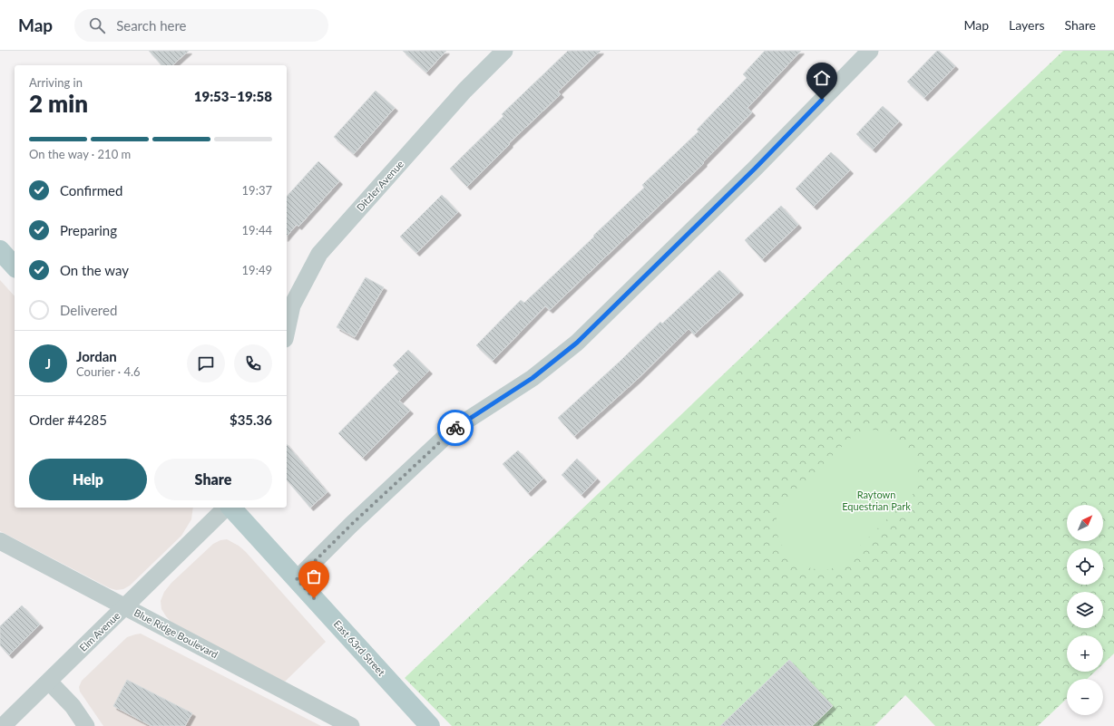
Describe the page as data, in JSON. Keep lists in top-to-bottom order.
{
  "streets": {
    "main road": ["East 63rd Street"],
    "street": ["Ditzler Avenue", "Elm Avenue", "Blue Ridge Boulevard"]
  },
  "crossings": [
    ["Elm Avenue", "Blue Ridge Boulevard"]
  ],
  "parks": ["Raytown Equestrian Park"],
  "north": "top right",
  "page": {
    "header": "Map",
    "search": "Search here",
    "nav": ["Map", "Layers", "Share"],
    "heading": ["2 min", "Arriving in", "19:53–19:58"],
    "panel": [
      "Jordan",
      "Courier · 4.6",
      "Order #4285",
      "$35.36"
    ],
    "bar": "On the way · 210 m",
    "list": [
      ["Confirmed", "19:37"],
      ["Preparing", "19:44"],
      ["On the way", "19:49"],
      "Delivered"
    ],
    "round": "J",
    "buttons": ["Help", "Share"],
    "map_buttons": ["+", "−"]
  }
}
